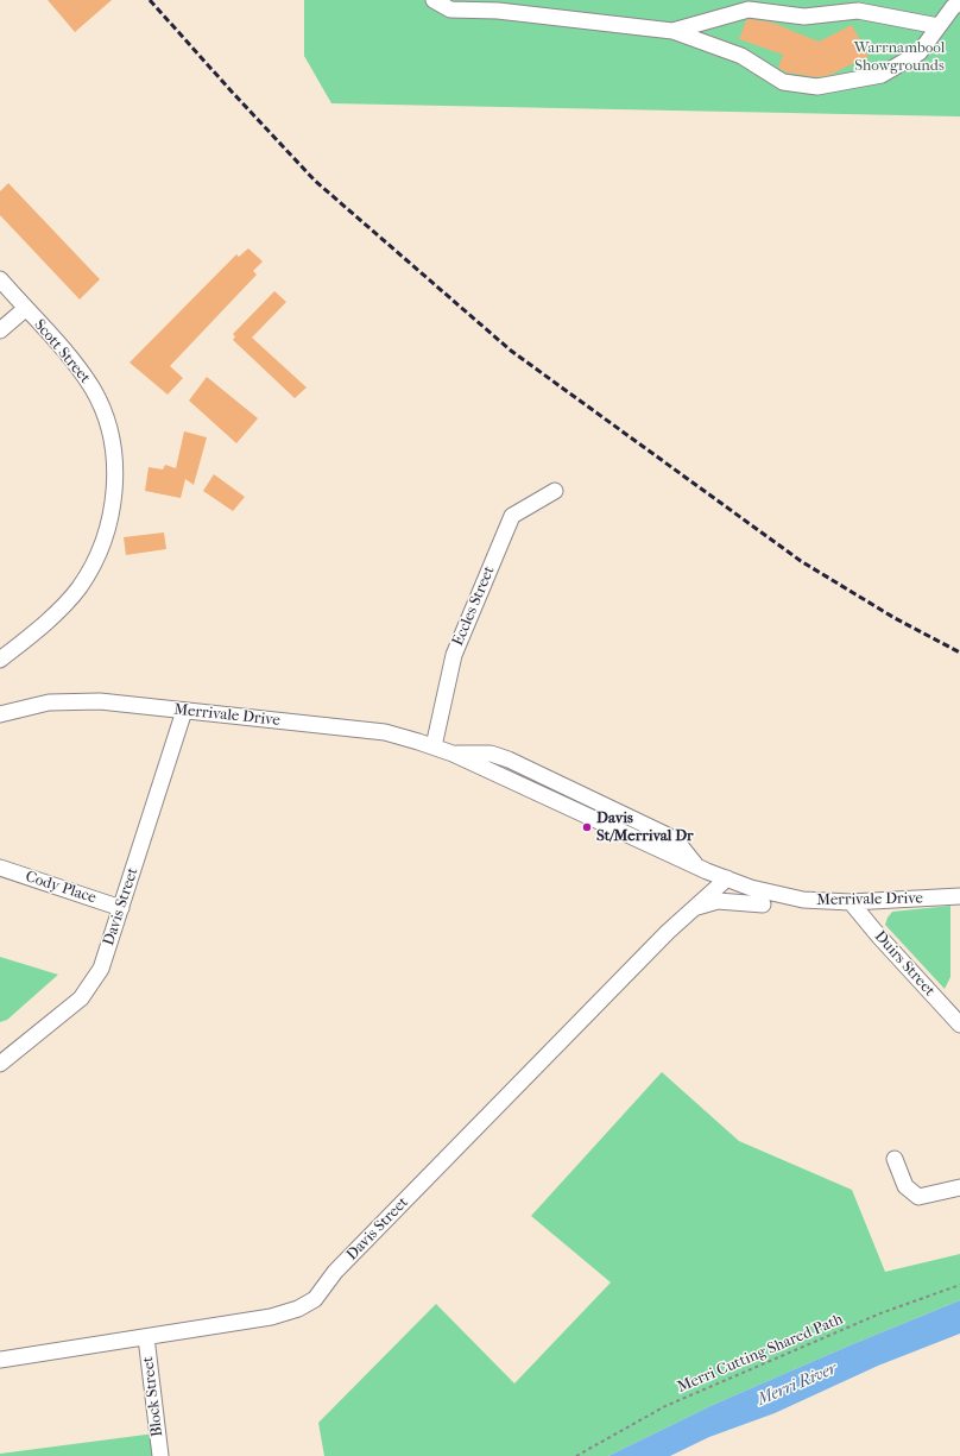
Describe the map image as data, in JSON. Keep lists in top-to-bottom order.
{
  "streets": {
    "street": [
      "Scott Street",
      "Eccles Street",
      "Merrivale Drive",
      "Cody Place",
      "Davis Street",
      "Duirs Street",
      "Block Street"
    ],
    "path": ["Merri Cutting Shared Path"]
  },
  "crossings": [
    ["Eccles Street", "Merrivale Drive"],
    ["Merrivale Drive", "Davis Street"],
    ["Merrivale Drive", "Duirs Street"],
    ["Cody Place", "Davis Street"],
    ["Davis Street", "Block Street"]
  ],
  "water": ["Merri River"],
  "parks": ["Warrnambool Showgrounds"],
  "places": ["Davis St/Merrival Dr"]
}
